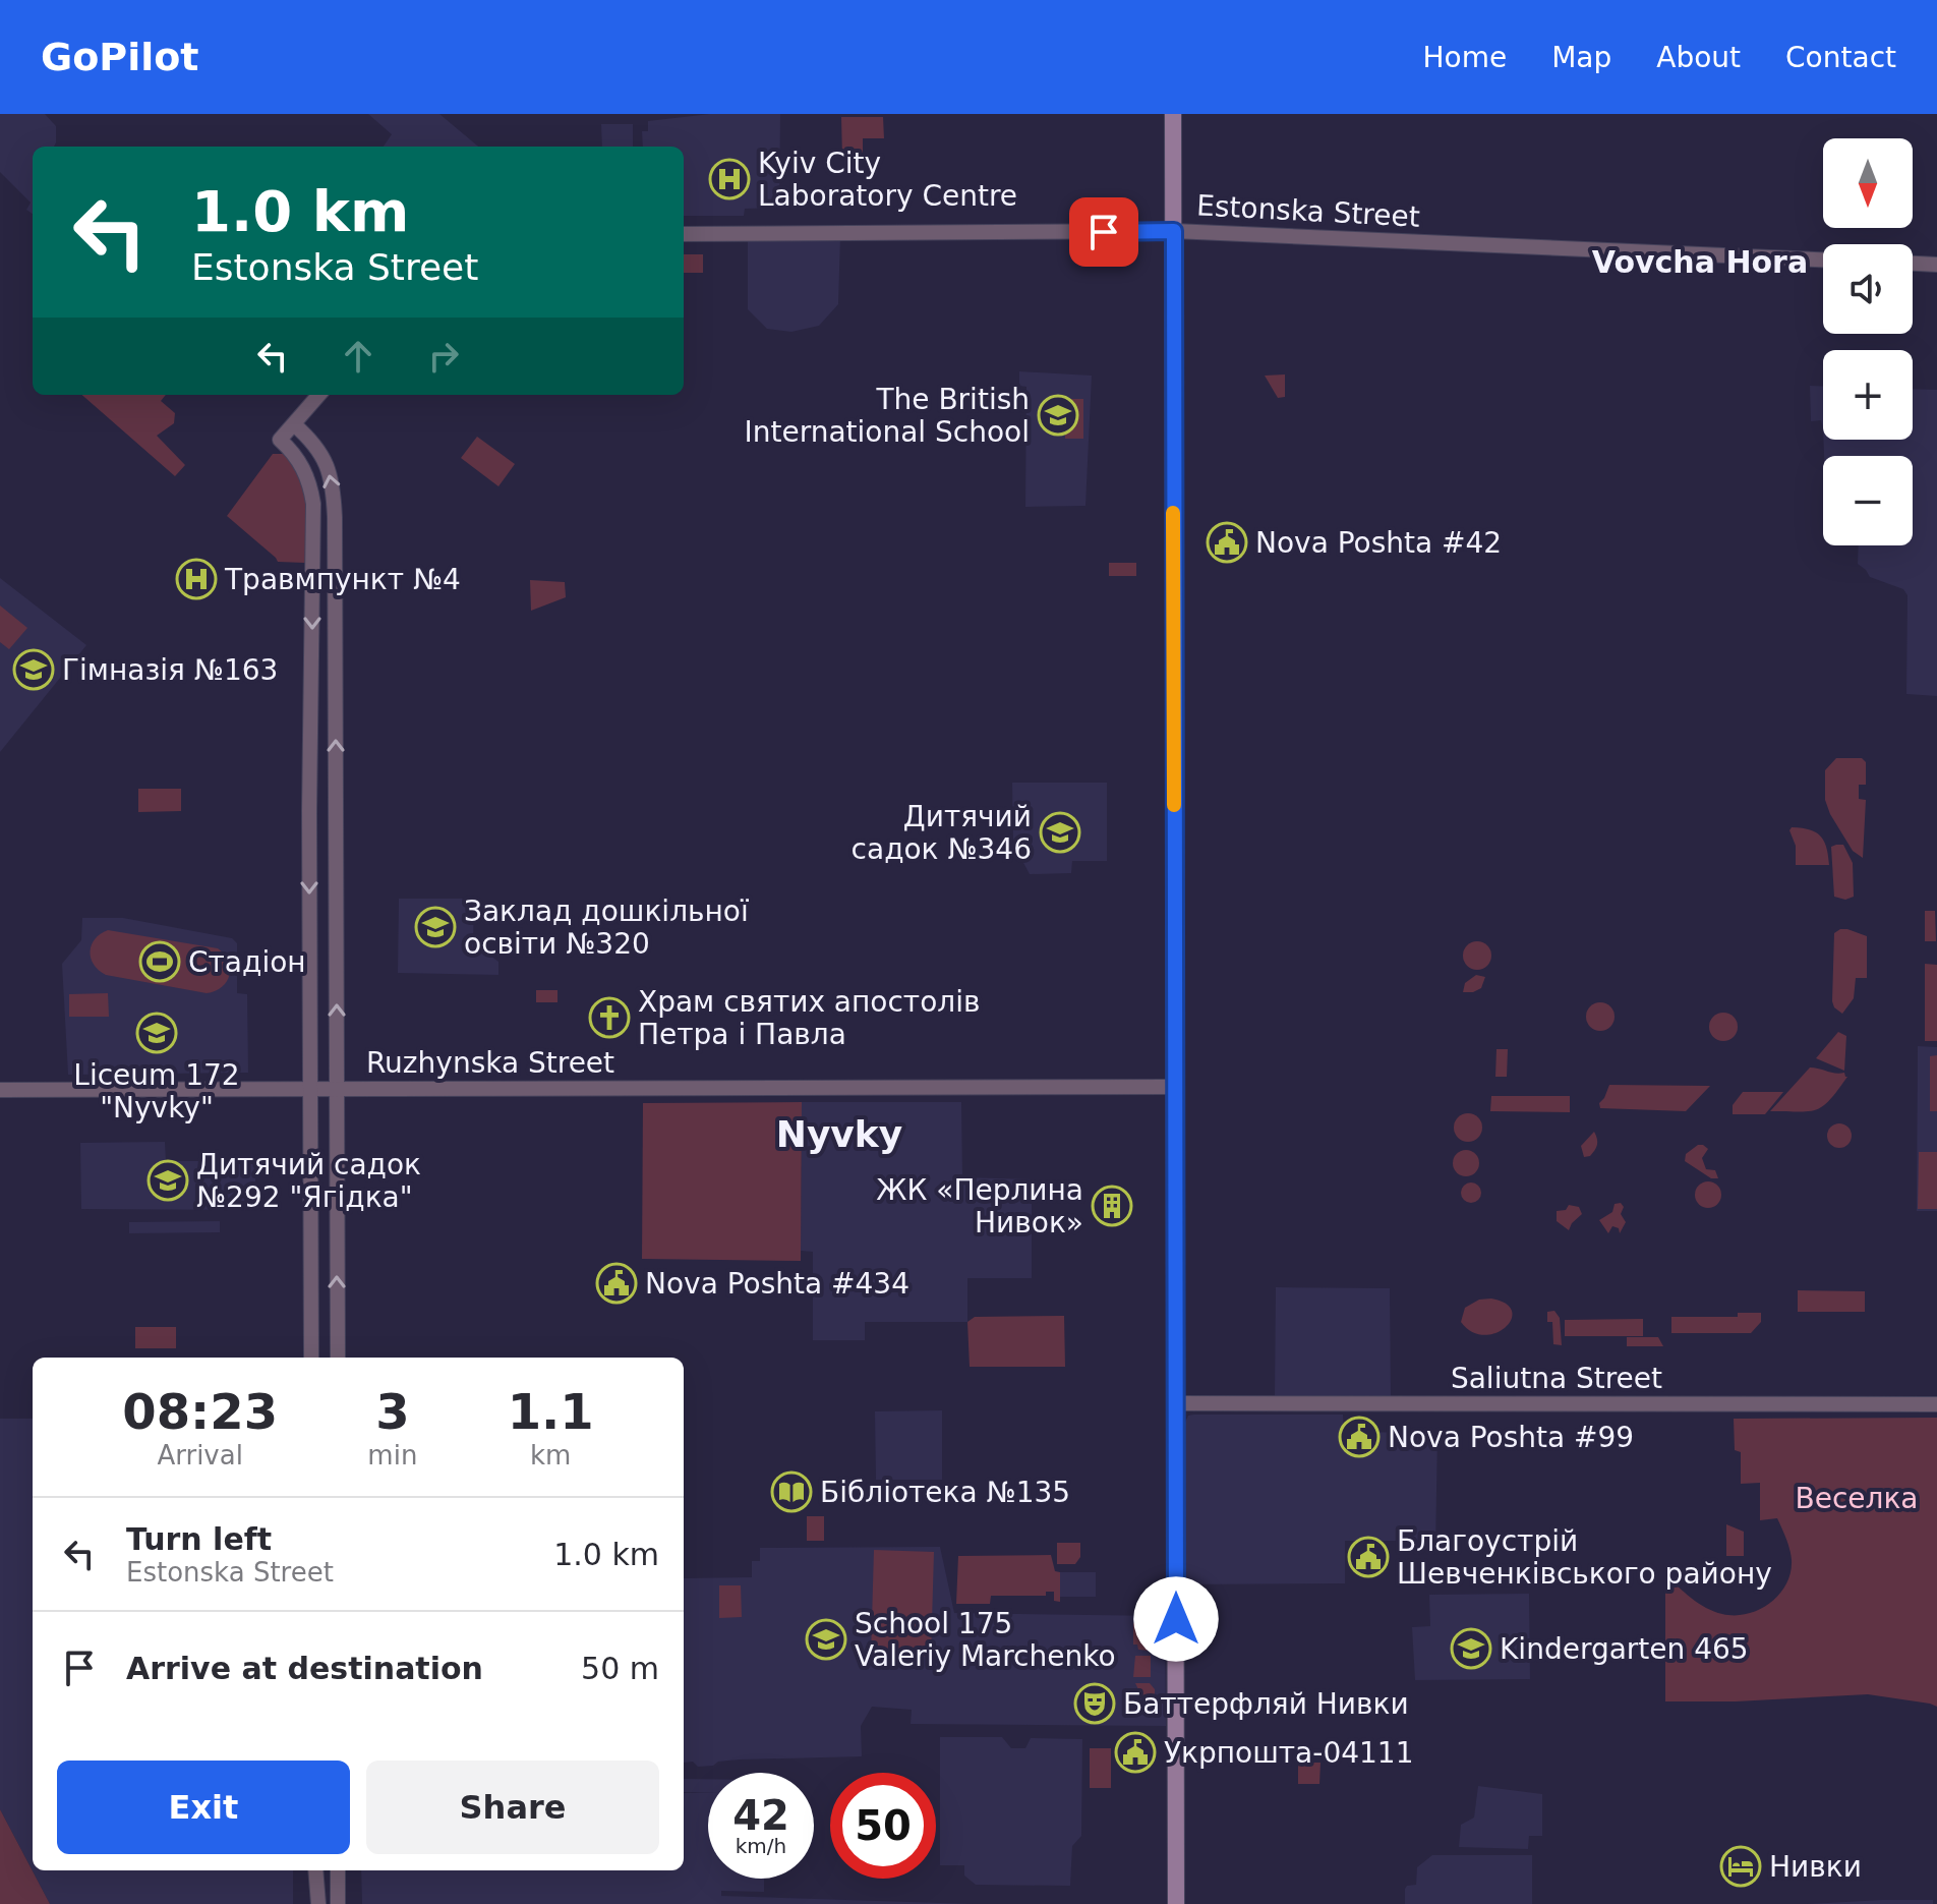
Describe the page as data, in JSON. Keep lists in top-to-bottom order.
{
  "streets": {
    "street": ["Estonska Street", "Ruzhynska Street", "Saliutna Street"]
  },
  "districts": ["Vovcha Hora", "Nyvky"],
  "parks": ["Веселка"],
  "places": {
    "hospital": ["Kyiv City Laboratory Centre", "Травмпункт №4"],
    "school or university": [
      "The British International School",
      "Гімназія №163",
      "Дитячий садок №346",
      "Заклад дошкільної освіти №320",
      "Liceum 172 \"Nyvky\"",
      "Дитячий садок №292 \"Ягідка\"",
      "School 175 Valeriy Marchenko",
      "Kindergarten 465"
    ],
    "public building": [
      "Nova Poshta #42",
      "Nova Poshta #434",
      "Nova Poshta #99",
      "Благоустрій Шевченківського району",
      "Укрпошта-04111"
    ],
    "sports": ["Стадіон"],
    "church": ["Храм святих апостолів Петра і Павла"],
    "building": ["ЖК «Перлина Нивок»"],
    "library": ["Бібліотека №135"],
    "theatre": ["Баттерфляй Нивки"],
    "hotel": ["Нивки"]
  },
  "north": "bottom",
  "page": {
    "header": "GoPilot",
    "nav": [
      "Home",
      "Map",
      "About",
      "Contact"
    ],
    "map_buttons": ["+", "−"],
    "turn": ["1.0 km", "Estonska Street"],
    "eta": [
      "08:23",
      "Arrival",
      "3",
      "min",
      "1.1",
      "km"
    ],
    "list": [
      {
        "name": "Turn left",
        "note": "Estonska Street",
        "value": "1.0 km"
      },
      {
        "name": "Arrive at destination",
        "value": "50 m"
      }
    ],
    "buttons": ["Exit", "Share"],
    "speed": "42 km/h",
    "limit": "50"
  }
}
